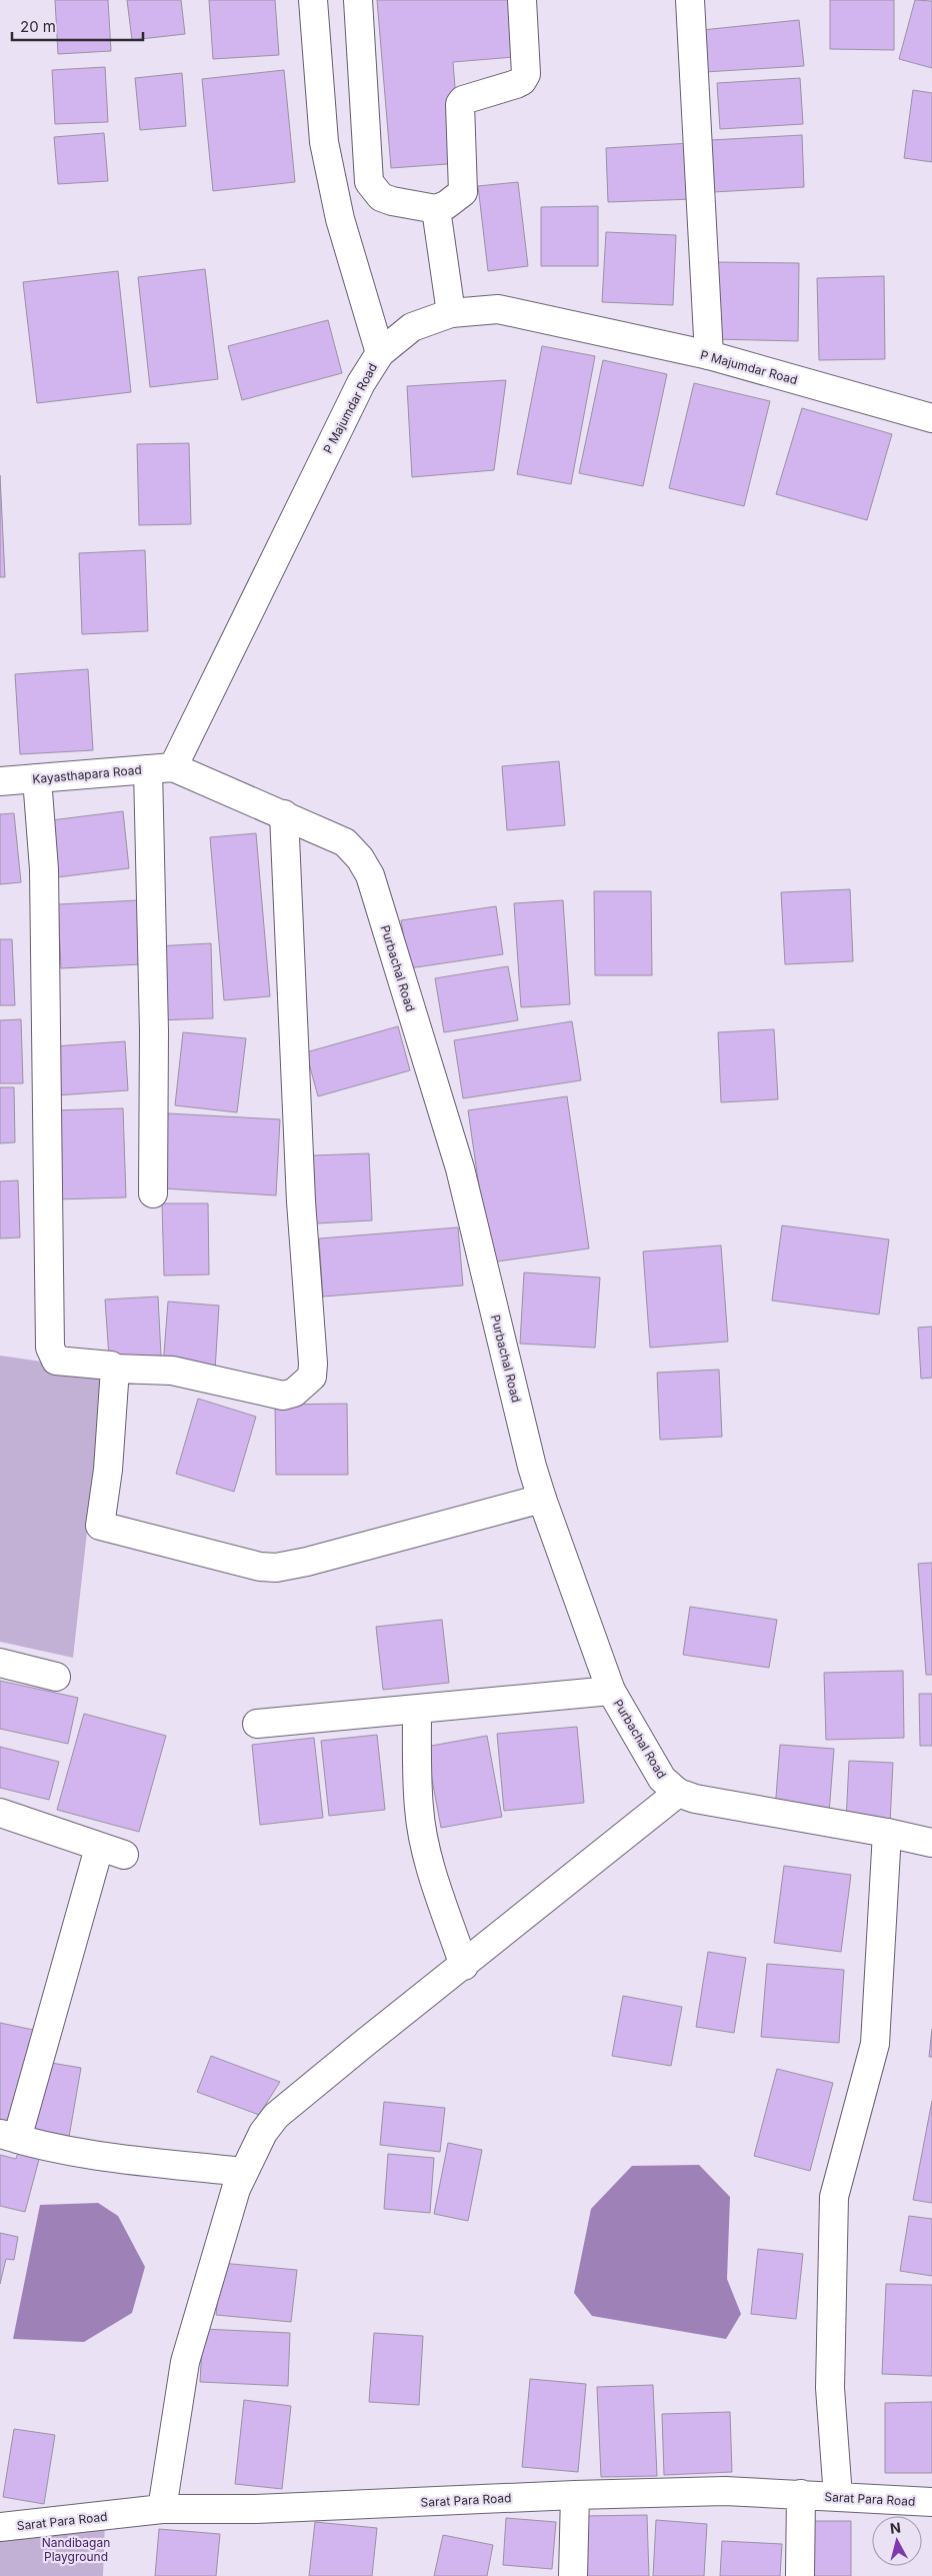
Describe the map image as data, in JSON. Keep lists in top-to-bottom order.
{
  "streets": {
    "street": [
      "P Majumdar Road",
      "Kayasthapara Road",
      "Purbachal Road",
      "Sarat Para Road"
    ]
  },
  "crossings": [
    ["P Majumdar Road", "Kayasthapara Road"],
    ["P Majumdar Road", "Purbachal Road"],
    ["Kayasthapara Road", "Purbachal Road"]
  ],
  "parks": ["Nandibagan Playground"],
  "scale_bar": "20 m",
  "north": "top"
}
